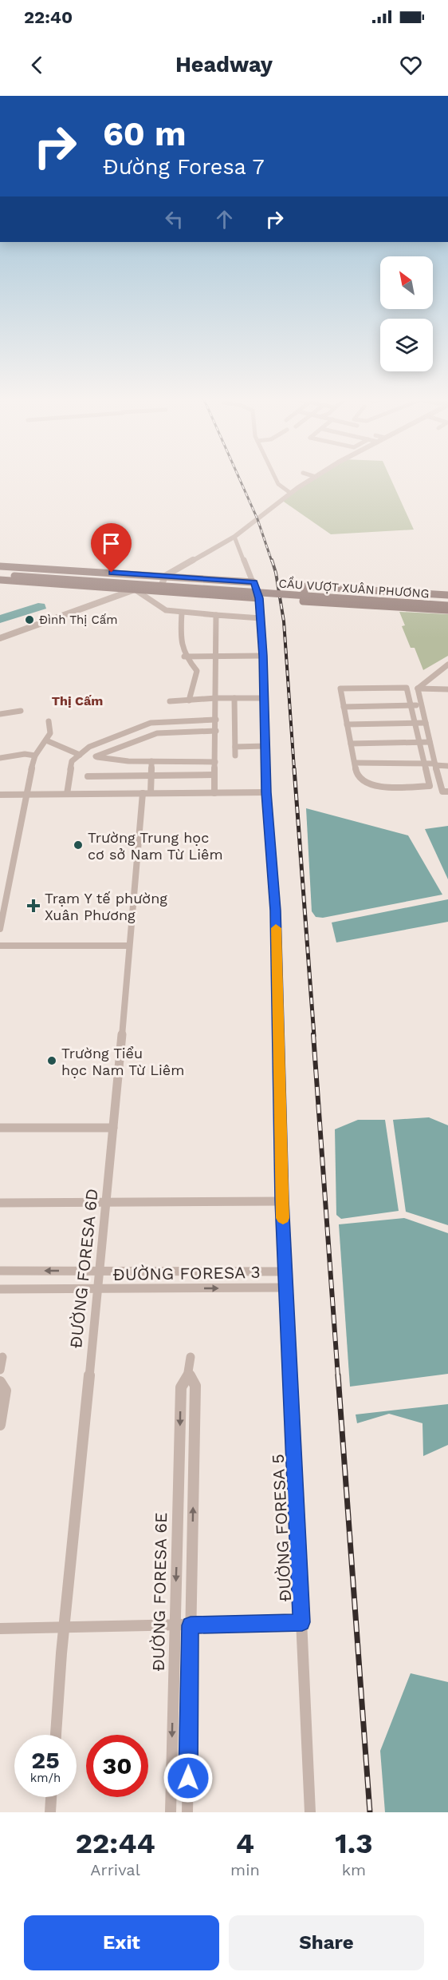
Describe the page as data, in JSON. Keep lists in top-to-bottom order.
{
  "streets": {
    "main road": ["CẦU VƯỢT XUÂN PHƯƠNG"],
    "street": [
      "ĐƯỜNG FORESA 6D",
      "ĐƯỜNG FORESA 3",
      "ĐƯỜNG FORESA 5",
      "ĐƯỜNG FORESA 6E"
    ]
  },
  "crossings": [
    ["ĐƯỜNG FORESA 6D", "ĐƯỜNG FORESA 3"],
    ["ĐƯỜNG FORESA 3", "ĐƯỜNG FORESA 5"]
  ],
  "districts": ["Thị Cấm"],
  "places": {
    "other": ["Đình Thị Cấm", "Trường Trung học cơ sở Nam Từ Liêm", "Trường Tiểu học Nam Từ Liêm"],
    "health": ["Trạm Y tế phường Xuân Phương"]
  },
  "north": "top left",
  "page": {
    "status": "22:40",
    "header": "Headway",
    "turn": ["60 m", "Đường Foresa 7"],
    "speed": "25 km/h",
    "limit": "30",
    "eta": [
      "22:44",
      "Arrival",
      "4",
      "min",
      "1.3",
      "km"
    ],
    "buttons": ["Exit", "Share"]
  }
}
